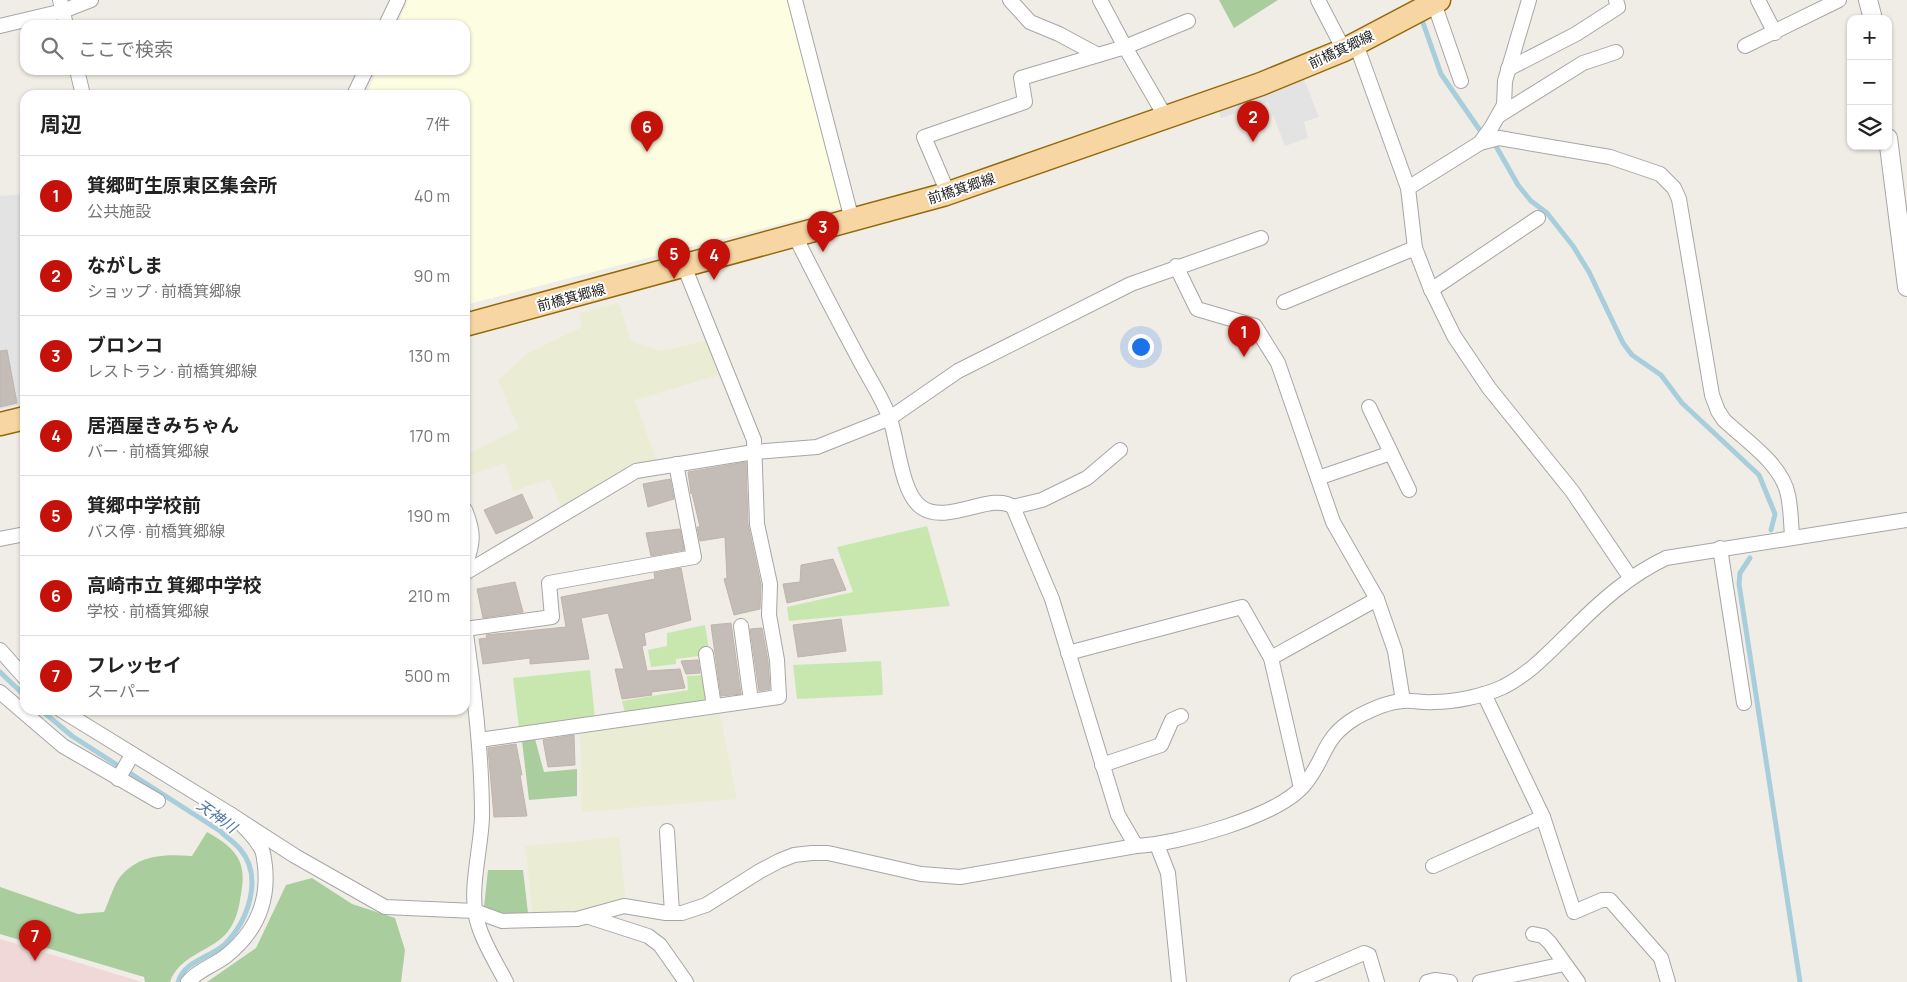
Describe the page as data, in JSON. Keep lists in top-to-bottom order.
{
  "streets": {
    "main road": ["前橋箕郷線"]
  },
  "water": ["天神川"],
  "page": {
    "map_buttons": ["+", "−"],
    "search": "ここで検索",
    "heading": ["周辺", "7件"],
    "pins": [
      "2",
      "6",
      "3",
      "5",
      "4",
      "1",
      "7"
    ],
    "list": [
      {
        "mark": "1",
        "name": "箕郷町生原東区集会所",
        "note": "公共施設",
        "value": "40 m"
      },
      {
        "mark": "2",
        "name": "ながしま",
        "note": "ショップ · 前橋箕郷線",
        "value": "90 m"
      },
      {
        "mark": "3",
        "name": "ブロンコ",
        "note": "レストラン · 前橋箕郷線",
        "value": "130 m"
      },
      {
        "mark": "4",
        "name": "居酒屋きみちゃん",
        "note": "バー · 前橋箕郷線",
        "value": "170 m"
      },
      {
        "mark": "5",
        "name": "箕郷中学校前",
        "note": "バス停 · 前橋箕郷線",
        "value": "190 m"
      },
      {
        "mark": "6",
        "name": "高崎市立 箕郷中学校",
        "note": "学校 · 前橋箕郷線",
        "value": "210 m"
      },
      {
        "mark": "7",
        "name": "フレッセイ",
        "note": "スーパー",
        "value": "500 m"
      }
    ]
  }
}
